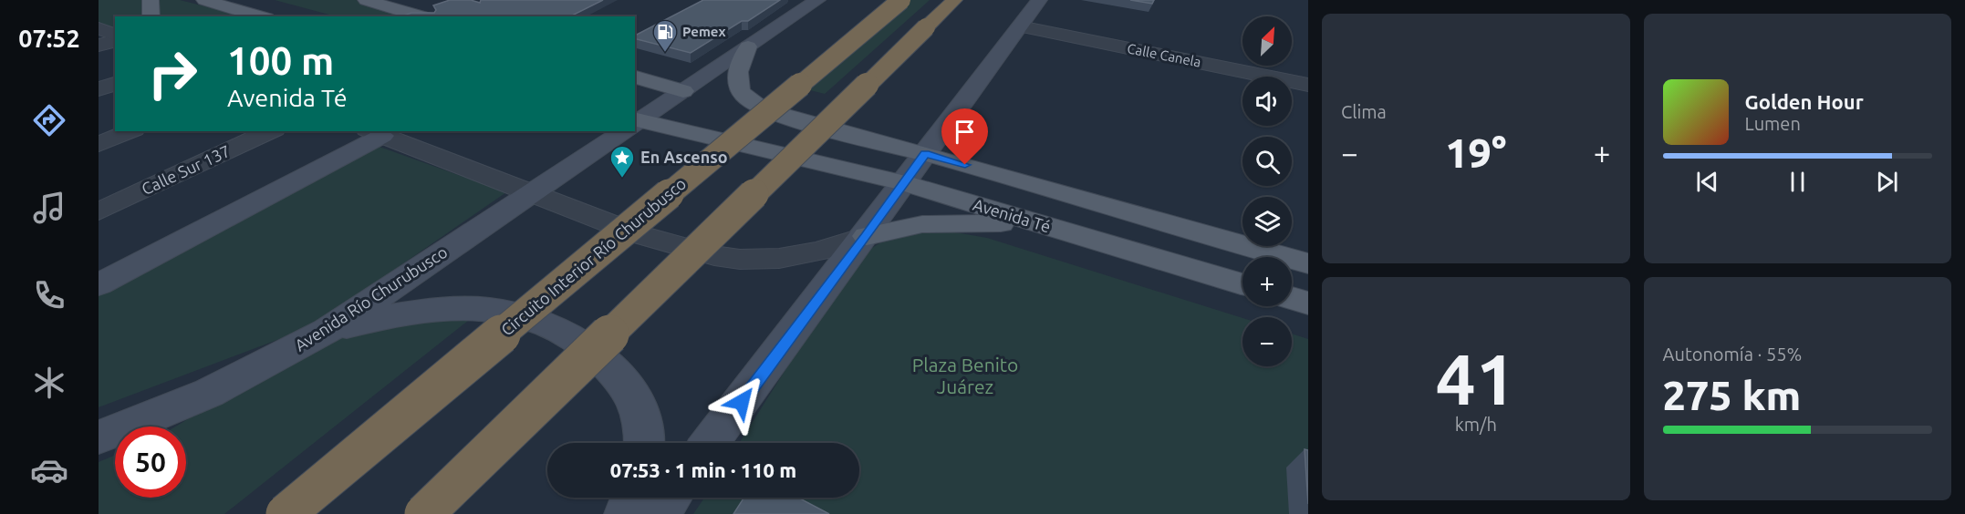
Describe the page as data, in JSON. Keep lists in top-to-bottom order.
{
  "streets": {
    "highway": ["Circuito Interior Río Churubusco"],
    "main road": ["Avenida Té", "Avenida Río Churubusco"],
    "street": ["Calle Canela", "Calle Sur 137"]
  },
  "parks": ["Plaza Benito Juárez"],
  "places": {
    "fuel station": ["Pemex"],
    "place": ["En Ascenso"]
  },
  "north": "top right",
  "page": {
    "tabs": "07:52",
    "tile": [
      "Clima",
      ["41", "km/h"],
      ["Autonomía · 55%", "275 km"]
    ],
    "map_buttons": ["+", "−"],
    "turn": ["100 m", "Avenida Té"],
    "song": ["Golden Hour", "Lumen"],
    "heat": ["−", "19°", "+"],
    "limit": "50",
    "trip": "07:53 · 1 min · 110 m"
  }
}
